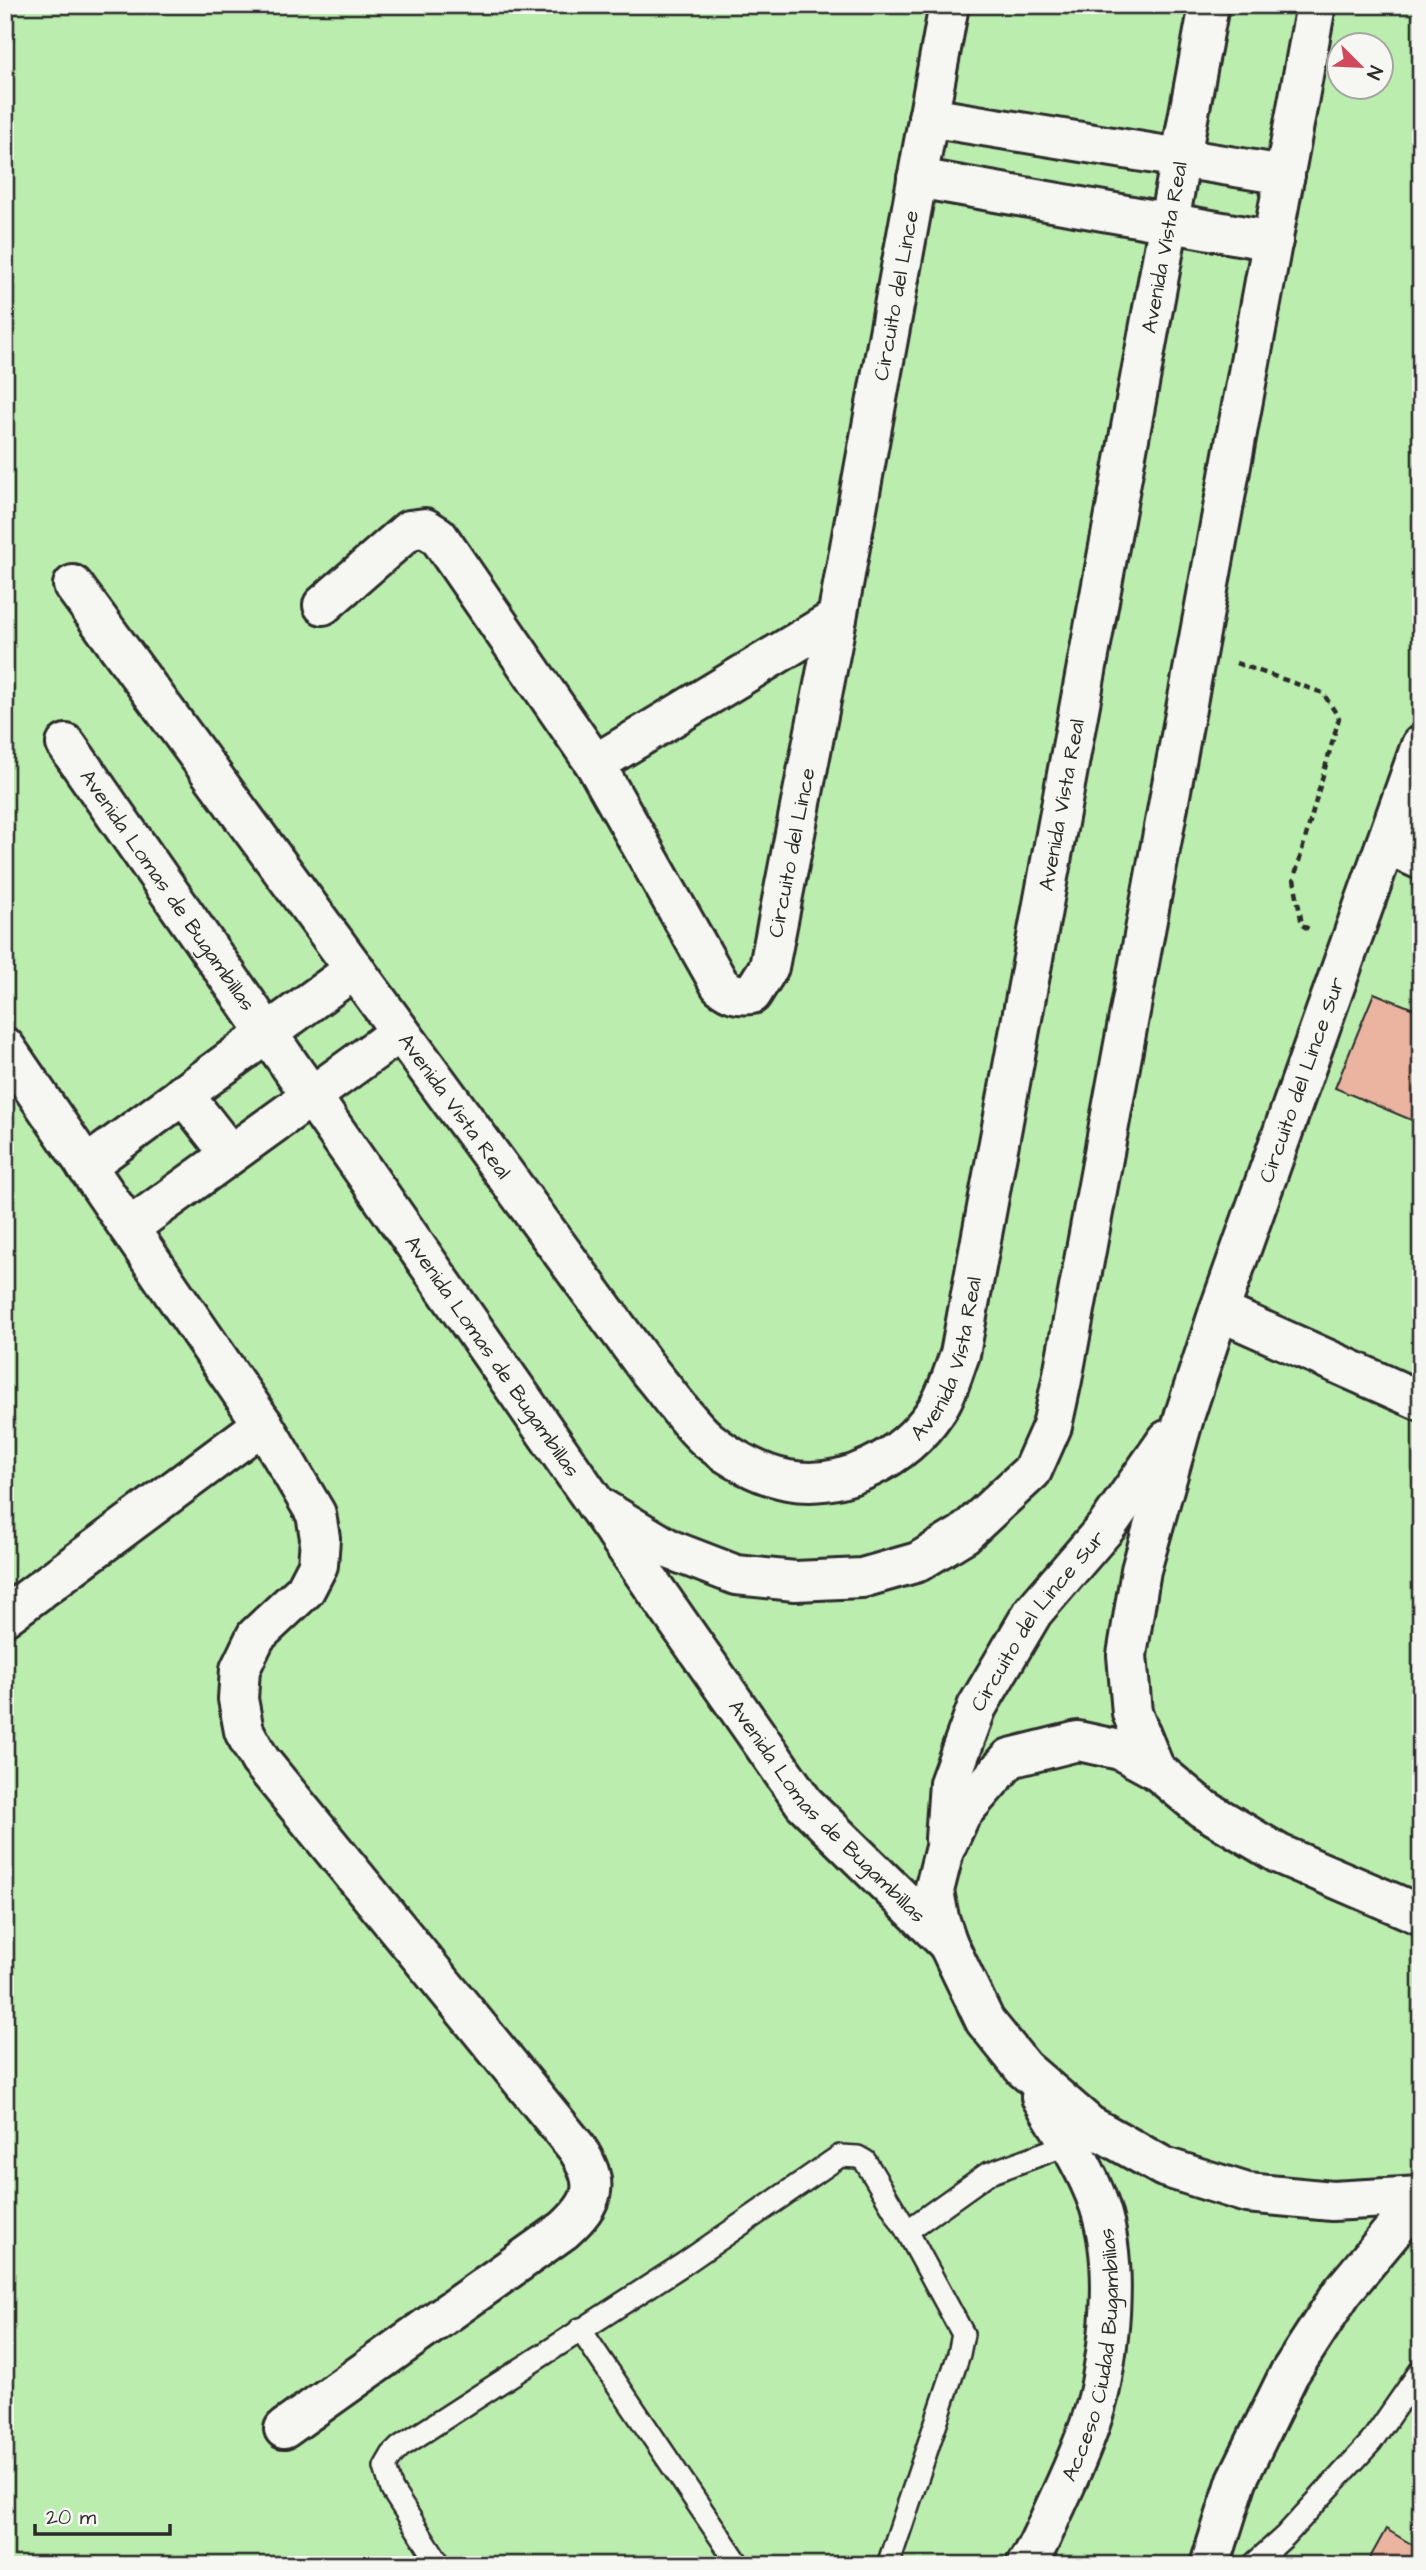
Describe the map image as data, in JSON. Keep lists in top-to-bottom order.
{
  "streets": {
    "street": [
      "Avenida Vista Real",
      "Circuito del Lince",
      "Avenida Lomas de Bugambillas",
      "Circuito del Lince Sur",
      "Acceso Ciudad Bugambilias"
    ]
  },
  "scale_bar": "20 m",
  "north": "bottom right"
}
